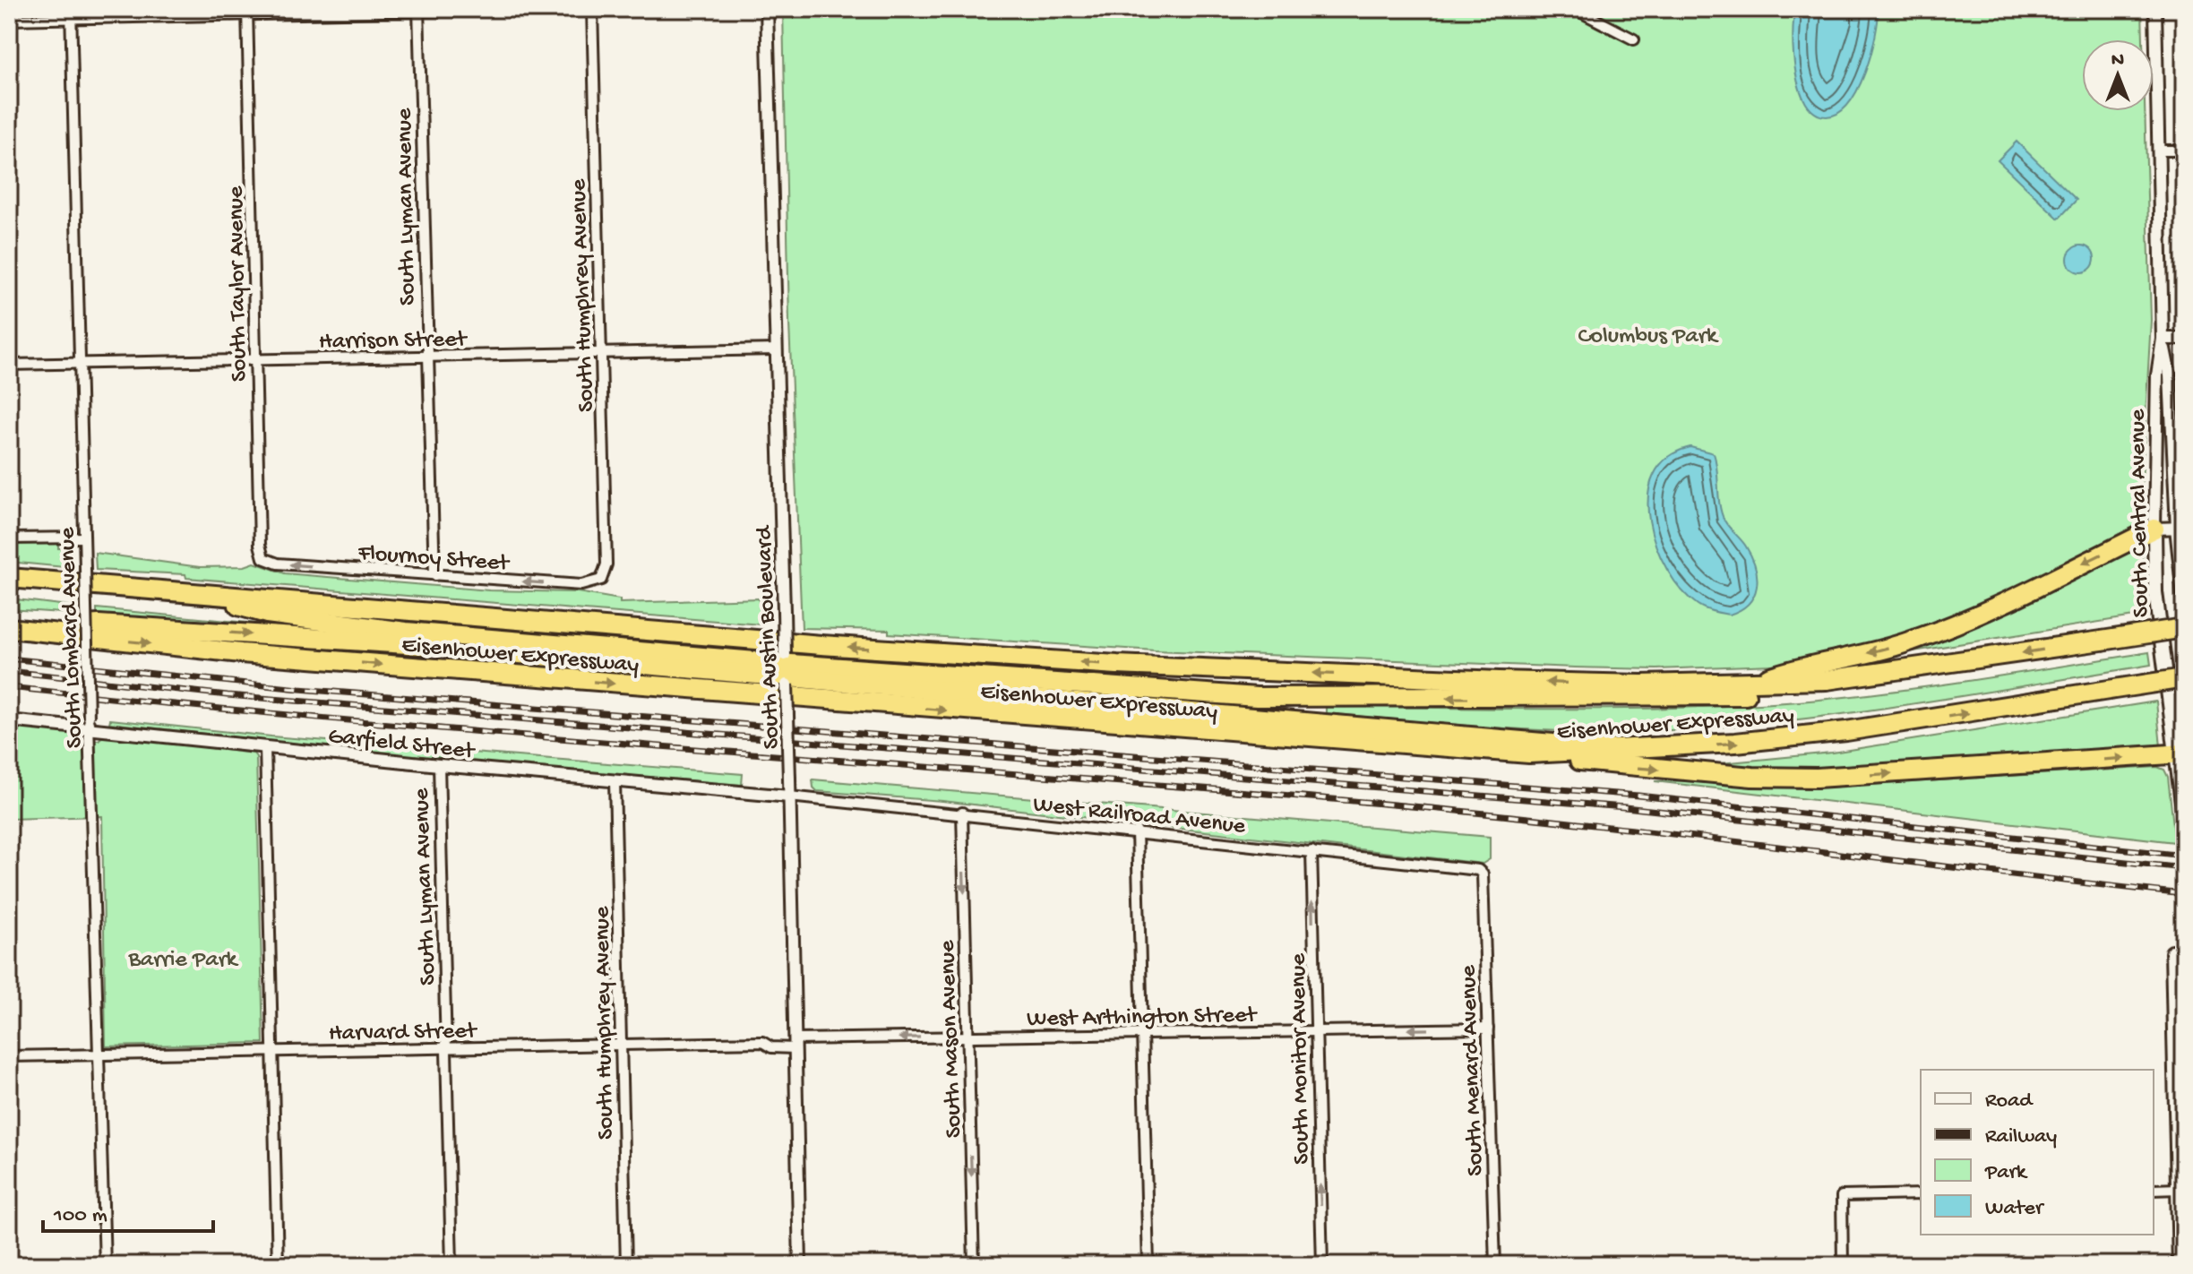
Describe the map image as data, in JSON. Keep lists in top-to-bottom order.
{
  "streets": {
    "highway": ["Eisenhower Expressway"],
    "main road": ["South Central Avenue"],
    "street": [
      "South Lyman Avenue",
      "South Taylor Avenue",
      "South Humphrey Avenue",
      "Harrison Street",
      "Flournoy Street",
      "South Lombard Avenue",
      "South Austin Boulevard",
      "Garfield Street",
      "West Railroad Avenue",
      "West Arthington Street",
      "Harvard Street",
      "South Mason Avenue",
      "South Monitor Avenue",
      "South Menard Avenue"
    ]
  },
  "crossings": [
    ["South Lyman Avenue", "Harrison Street"],
    ["South Lyman Avenue", "Flournoy Street"],
    ["South Lyman Avenue", "Garfield Street"],
    ["South Lyman Avenue", "Harvard Street"],
    ["South Taylor Avenue", "Harrison Street"],
    ["South Taylor Avenue", "Flournoy Street"],
    ["South Humphrey Avenue", "Harrison Street"],
    ["South Humphrey Avenue", "Flournoy Street"],
    ["South Humphrey Avenue", "Garfield Street"],
    ["South Humphrey Avenue", "Harvard Street"],
    ["Harrison Street", "South Lombard Avenue"],
    ["Harrison Street", "South Austin Boulevard"],
    ["South Lombard Avenue", "Garfield Street"],
    ["South Lombard Avenue", "Harvard Street"],
    ["South Austin Boulevard", "Garfield Street"],
    ["South Austin Boulevard", "West Railroad Avenue"],
    ["South Austin Boulevard", "West Arthington Street"],
    ["South Austin Boulevard", "Harvard Street"],
    ["Garfield Street", "West Railroad Avenue"],
    ["West Railroad Avenue", "South Mason Avenue"],
    ["West Railroad Avenue", "South Monitor Avenue"],
    ["West Railroad Avenue", "South Menard Avenue"],
    ["West Arthington Street", "Harvard Street"],
    ["West Arthington Street", "South Mason Avenue"],
    ["West Arthington Street", "South Monitor Avenue"],
    ["West Arthington Street", "South Menard Avenue"]
  ],
  "one_way": [
    "Flournoy Street",
    "West Arthington Street",
    "South Mason Avenue",
    "South Monitor Avenue"
  ],
  "parks": ["Columbus Park", "Barrie Park"],
  "legend": [
    "Road",
    "Railway",
    "Park",
    "Water"
  ],
  "scale_bar": "100 m",
  "north": "top"
}
